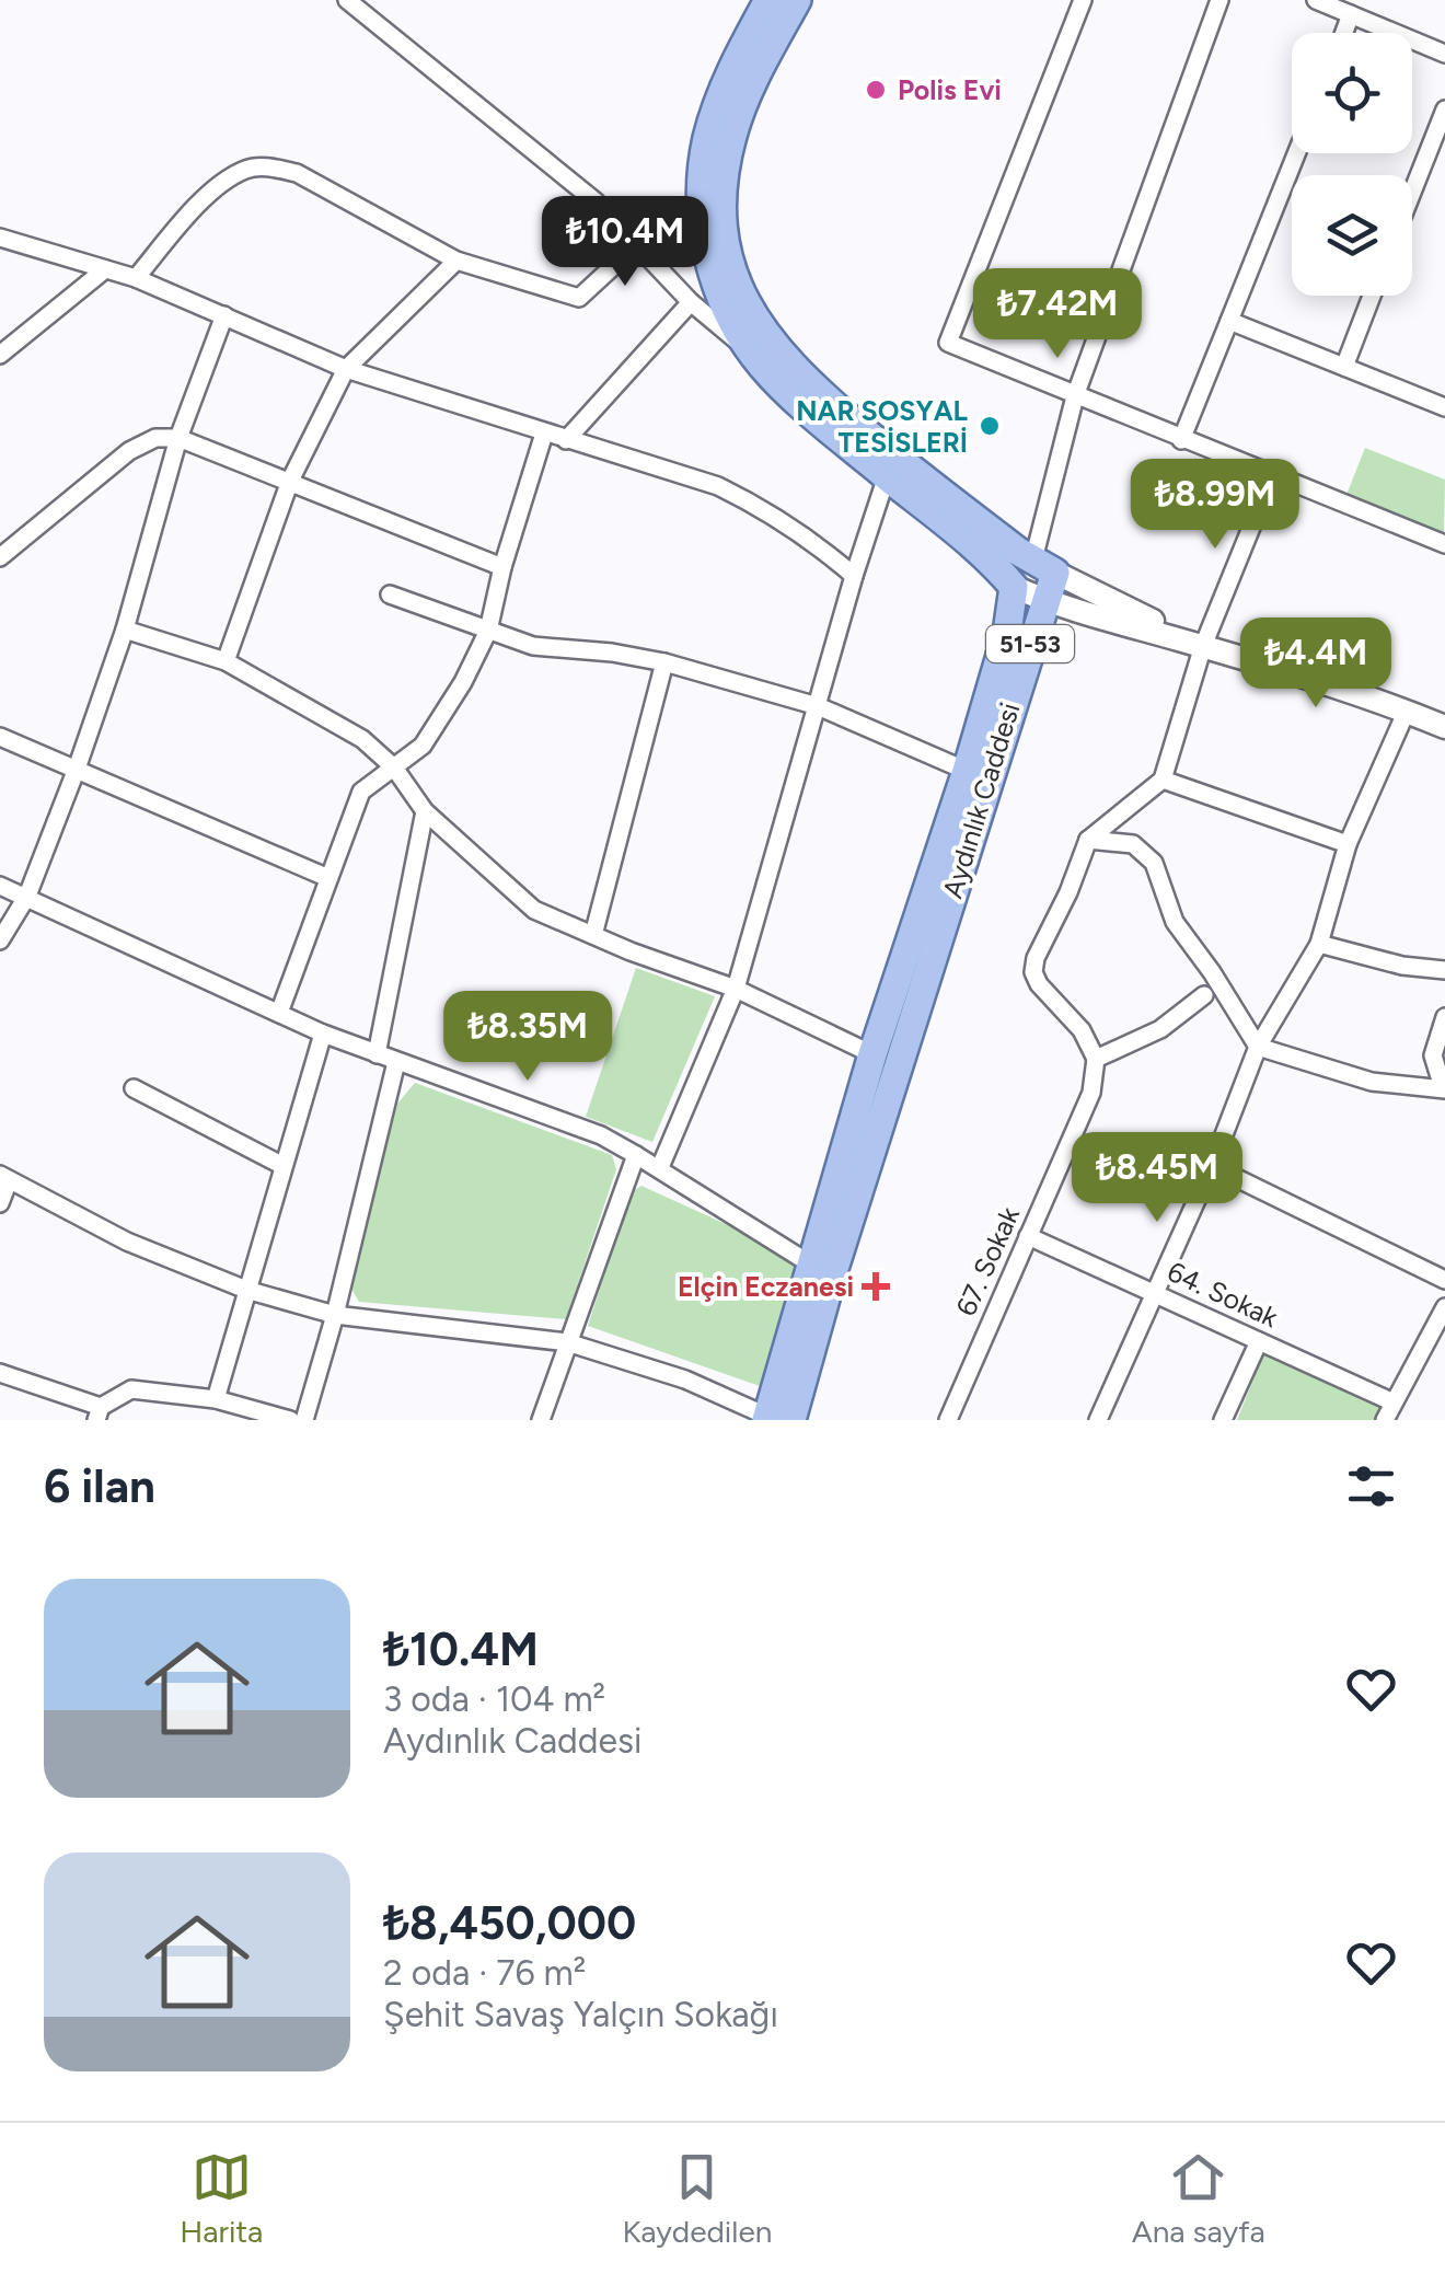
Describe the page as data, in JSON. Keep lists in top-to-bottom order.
{
  "streets": {
    "main road": ["51-53", "Aydınlık Caddesi"],
    "street": ["67. Sokak", "64. Sokak"]
  },
  "crossings": [
    ["51-53", "Aydınlık Caddesi"],
    ["67. Sokak", "64. Sokak"]
  ],
  "places": {
    "other": ["Polis Evi", "NAR SOSYAL TESİSLERİ"],
    "health": ["Elçin Eczanesi"]
  },
  "page": {
    "price": [
      "₺10.4M",
      "₺7.42M",
      "₺8.99M",
      "₺4.4M",
      "₺8.35M",
      "₺8.45M"
    ],
    "heading": "6 ilan",
    "list": [
      {
        "name": "₺10.4M",
        "note": "3 oda · 104 m² · Aydınlık Caddesi"
      },
      {
        "name": "₺8,450,000",
        "note": "2 oda · 76 m² · Şehit Savaş Yalçın Sokağı"
      }
    ],
    "tabs": ["Harita", "Kaydedilen", "Ana sayfa"]
  }
}
